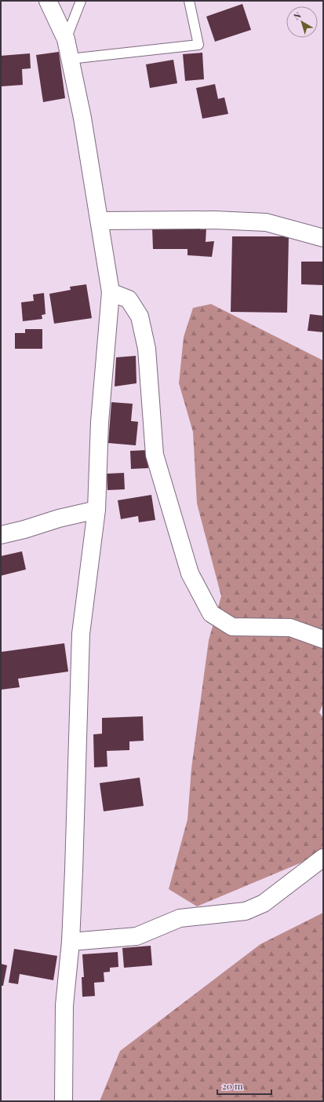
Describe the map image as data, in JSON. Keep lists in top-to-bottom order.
{
  "scale_bar": "20 m",
  "north": "top left"
}
